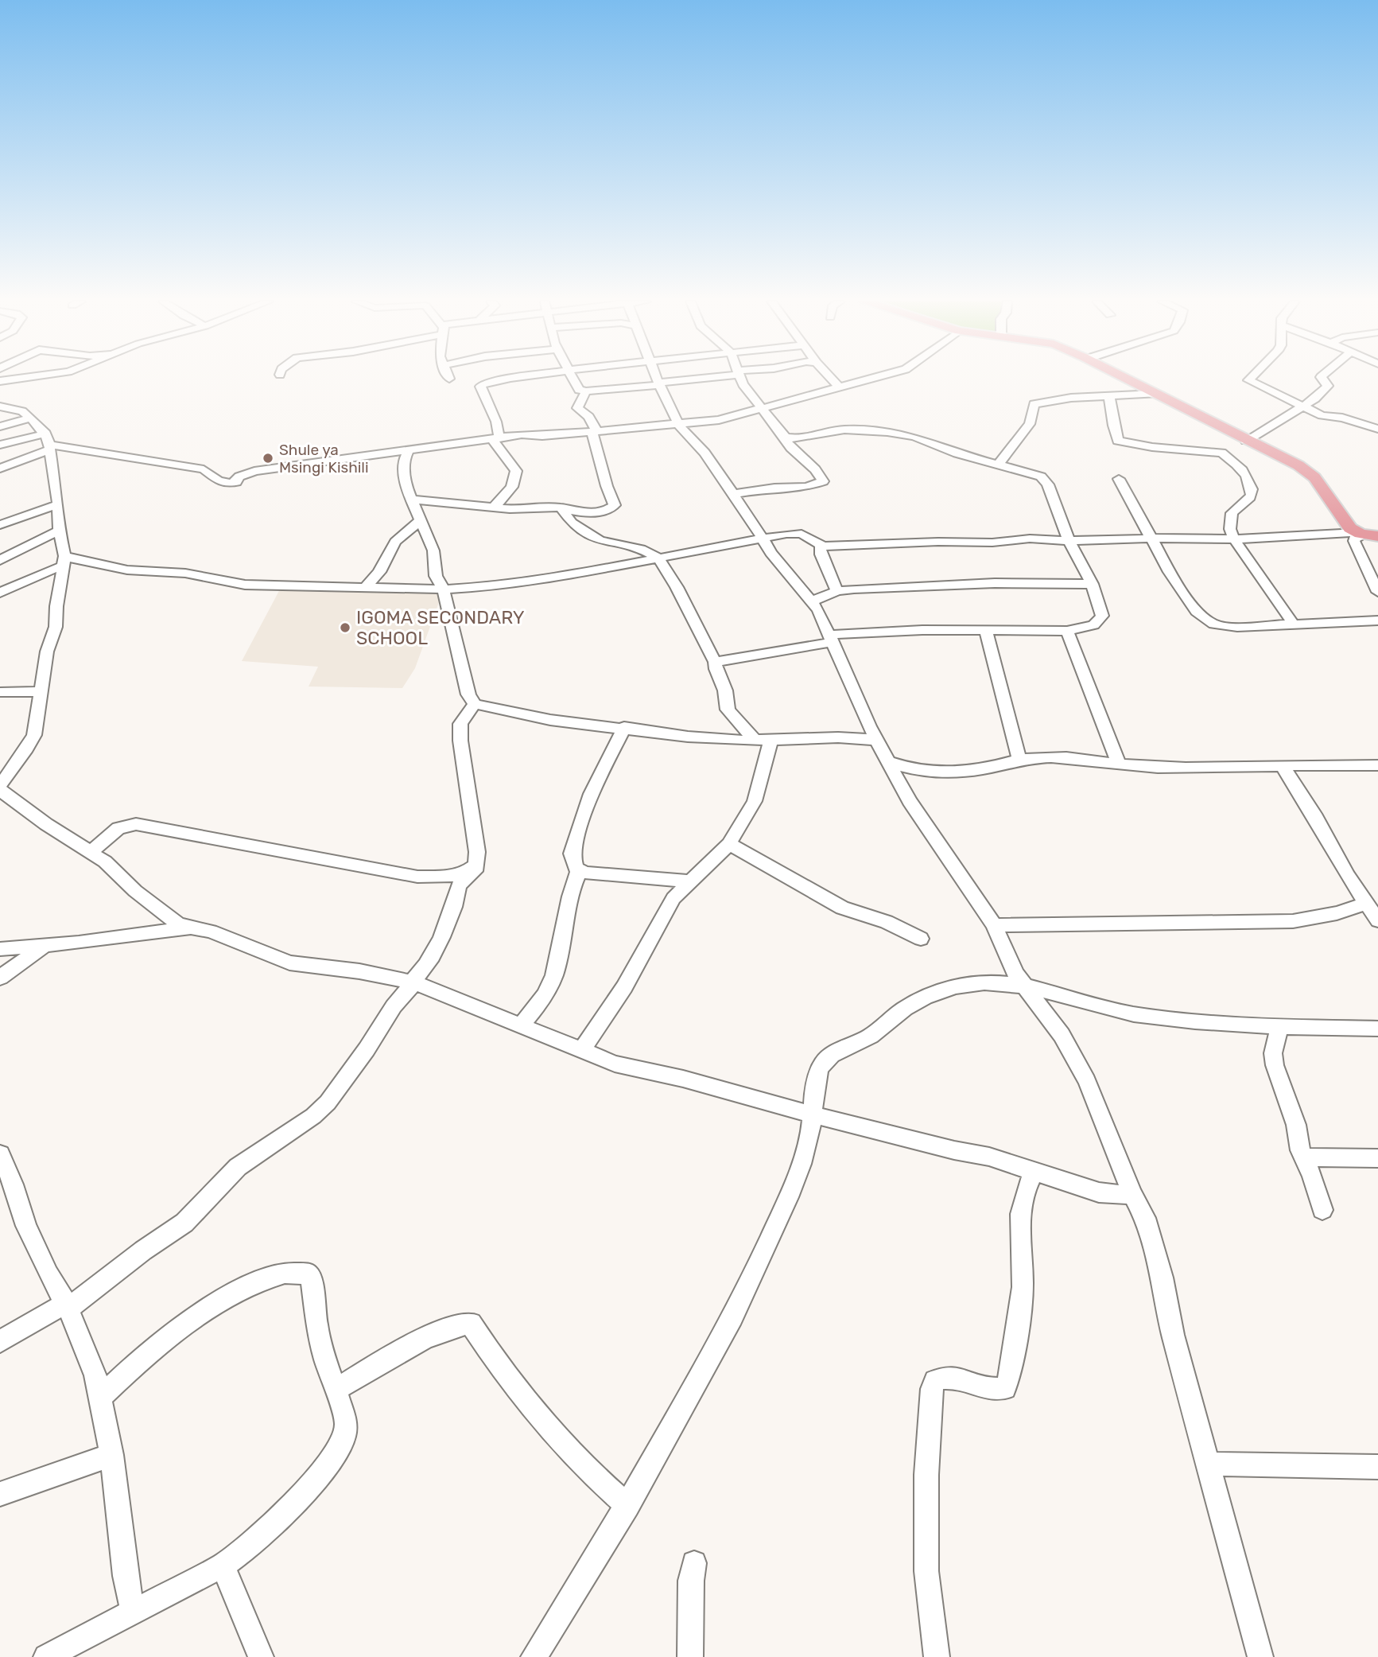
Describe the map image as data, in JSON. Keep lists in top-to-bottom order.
{
  "places": ["Shule ya Msingi Kishili", "IGOMA SECONDARY SCHOOL"]
}
